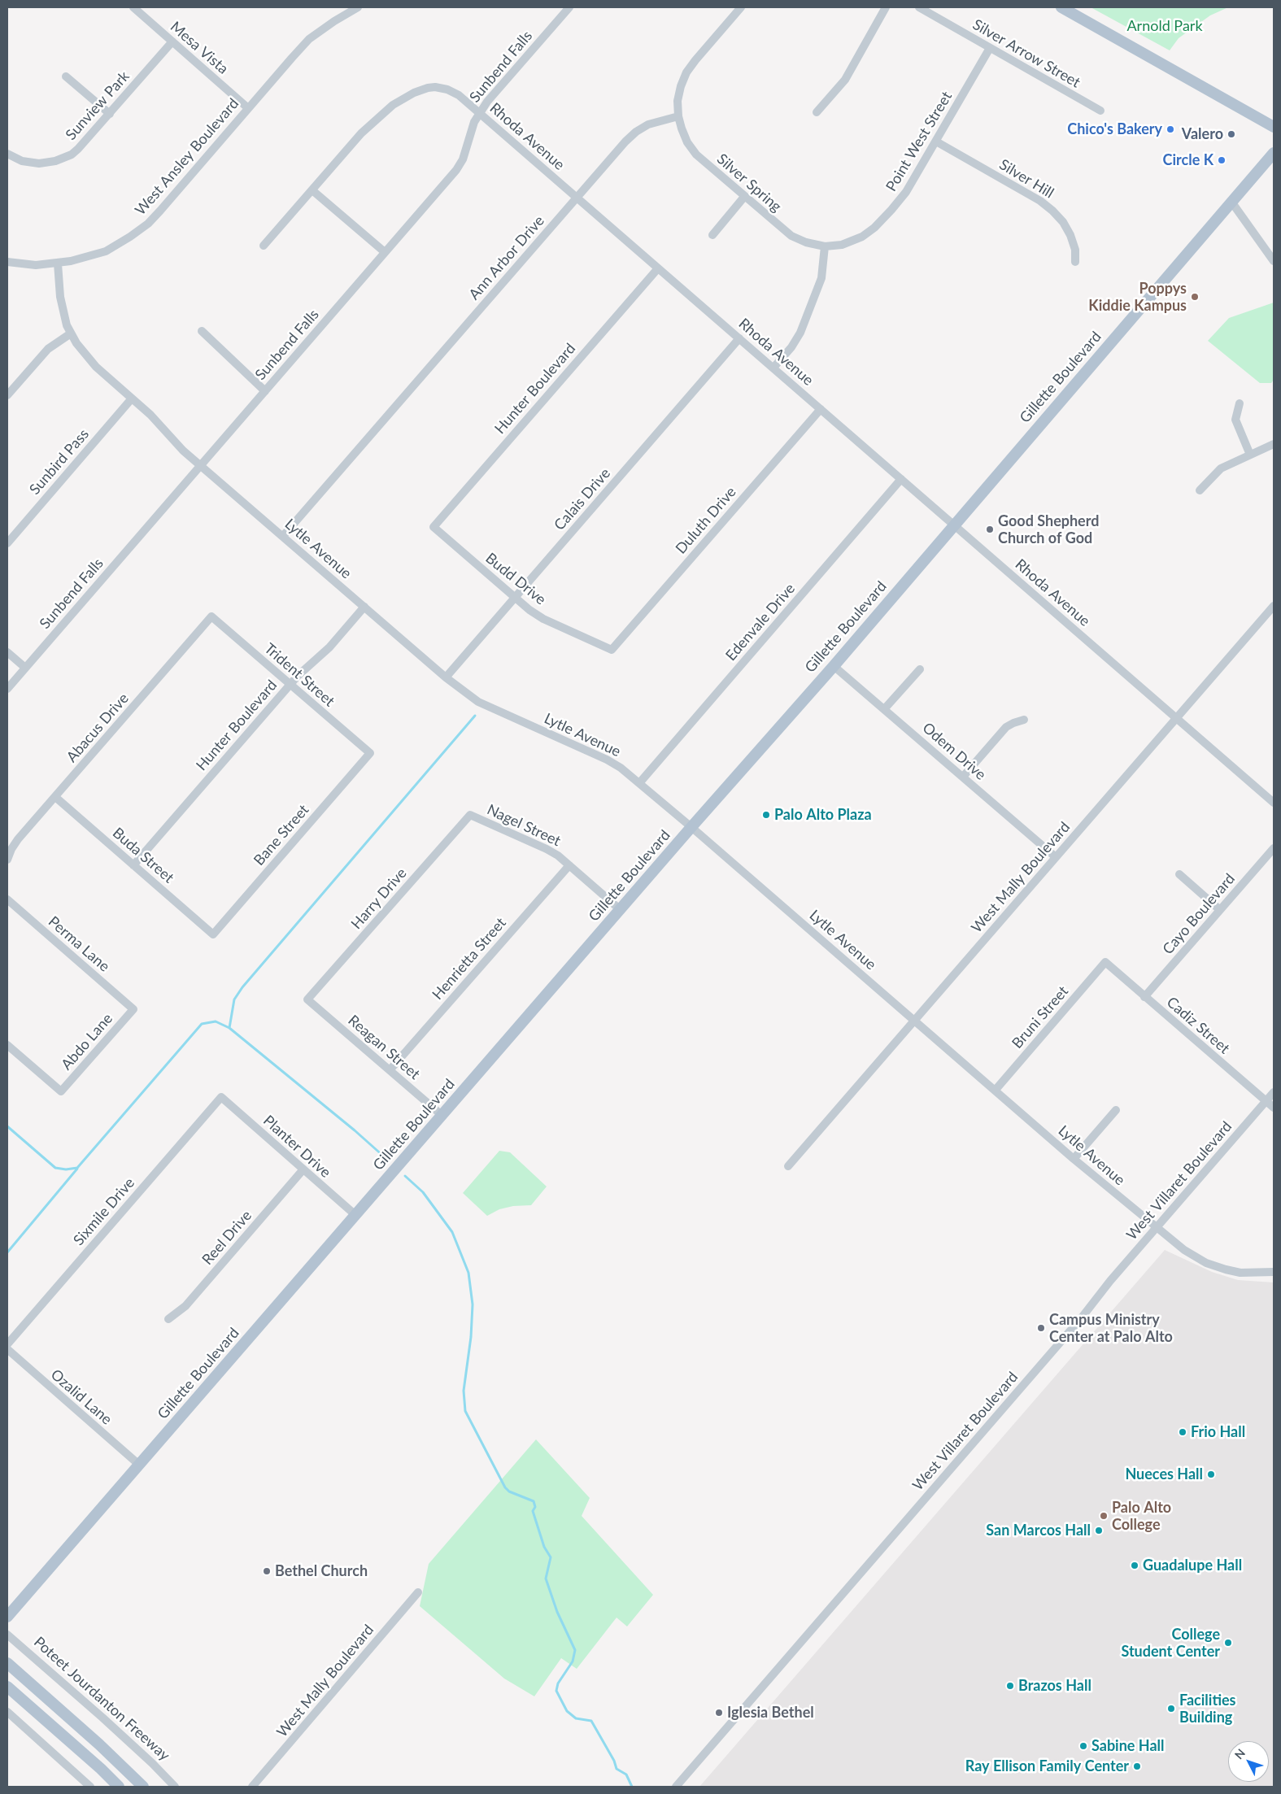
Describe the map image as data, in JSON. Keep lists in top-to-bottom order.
{
  "streets": {
    "main road": ["Gillette Boulevard"],
    "street": [
      "Mesa Vista",
      "Silver Arrow Street",
      "Sunbend Falls",
      "Sunview Park",
      "Rhoda Avenue",
      "Point West Street",
      "West Ansley Boulevard",
      "Silver Hill",
      "Silver Spring",
      "Ann Arbor Drive",
      "Hunter Boulevard",
      "Sunbird Pass",
      "Calais Drive",
      "Duluth Drive",
      "Lytle Avenue",
      "Budd Drive",
      "Edenvale Drive",
      "Trident Street",
      "Abacus Drive",
      "Odem Drive",
      "Nagel Street",
      "Bane Street",
      "Buda Street",
      "West Mally Boulevard",
      "Harry Drive",
      "Cayo Boulevard",
      "Perma Lane",
      "Henrietta Street",
      "Bruni Street",
      "Cadiz Street",
      "Abdo Lane",
      "Reagan Street",
      "Planter Drive",
      "West Villaret Boulevard",
      "Sixmile Drive",
      "Reel Drive",
      "Ozalid Lane",
      "Poteet Jourdanton Freeway"
    ]
  },
  "crossings": [
    ["Mesa Vista", "Sunview Park"],
    ["Mesa Vista", "West Ansley Boulevard"],
    ["Silver Arrow Street", "Point West Street"],
    ["Sunbend Falls", "Rhoda Avenue"],
    ["Sunbend Falls", "Lytle Avenue"],
    ["Rhoda Avenue", "Ann Arbor Drive"],
    ["Rhoda Avenue", "Gillette Boulevard"],
    ["Rhoda Avenue", "Hunter Boulevard"],
    ["Rhoda Avenue", "Calais Drive"],
    ["Rhoda Avenue", "Duluth Drive"],
    ["Rhoda Avenue", "Edenvale Drive"],
    ["Rhoda Avenue", "West Mally Boulevard"],
    ["Point West Street", "Silver Hill"],
    ["Point West Street", "Silver Spring"],
    ["West Ansley Boulevard", "Lytle Avenue"],
    ["Silver Spring", "Ann Arbor Drive"],
    ["Ann Arbor Drive", "Lytle Avenue"],
    ["Gillette Boulevard", "Lytle Avenue"],
    ["Gillette Boulevard", "Odem Drive"],
    ["Gillette Boulevard", "Nagel Street"],
    ["Gillette Boulevard", "Reagan Street"],
    ["Gillette Boulevard", "Planter Drive"],
    ["Gillette Boulevard", "Ozalid Lane"],
    ["Hunter Boulevard", "Lytle Avenue"],
    ["Hunter Boulevard", "Budd Drive"],
    ["Hunter Boulevard", "Trident Street"],
    ["Hunter Boulevard", "Buda Street"],
    ["Sunbird Pass", "Lytle Avenue"],
    ["Calais Drive", "Lytle Avenue"],
    ["Calais Drive", "Budd Drive"],
    ["Duluth Drive", "Budd Drive"],
    ["Lytle Avenue", "Edenvale Drive"],
    ["Lytle Avenue", "West Mally Boulevard"],
    ["Lytle Avenue", "Bruni Street"],
    ["Lytle Avenue", "West Villaret Boulevard"],
    ["Trident Street", "Abacus Drive"],
    ["Trident Street", "Bane Street"],
    ["Abacus Drive", "Buda Street"],
    ["Odem Drive", "West Mally Boulevard"],
    ["Nagel Street", "Harry Drive"],
    ["Nagel Street", "Henrietta Street"],
    ["Bane Street", "Buda Street"],
    ["Harry Drive", "Reagan Street"],
    ["Cayo Boulevard", "Cadiz Street"],
    ["Perma Lane", "Abdo Lane"],
    ["Henrietta Street", "Reagan Street"],
    ["Bruni Street", "Cadiz Street"],
    ["Cadiz Street", "West Villaret Boulevard"],
    ["Planter Drive", "Sixmile Drive"],
    ["Planter Drive", "Reel Drive"]
  ],
  "parks": ["Arnold Park"],
  "places": [
    "Chico's Bakery",
    "Valero",
    "Circle K",
    "Poppys Kiddie Kampus",
    "Good Shepherd Church of God",
    "Palo Alto Plaza",
    "Campus Ministry Center at Palo Alto",
    "Frio Hall",
    "Nueces Hall",
    "Palo Alto College",
    "San Marcos Hall",
    "Guadalupe Hall",
    "Bethel Church",
    "College Student Center",
    "Brazos Hall",
    "Facilities Building",
    "Iglesia Bethel",
    "Sabine Hall",
    "Ray Ellison Family Center"
  ],
  "north": "top left"
}
